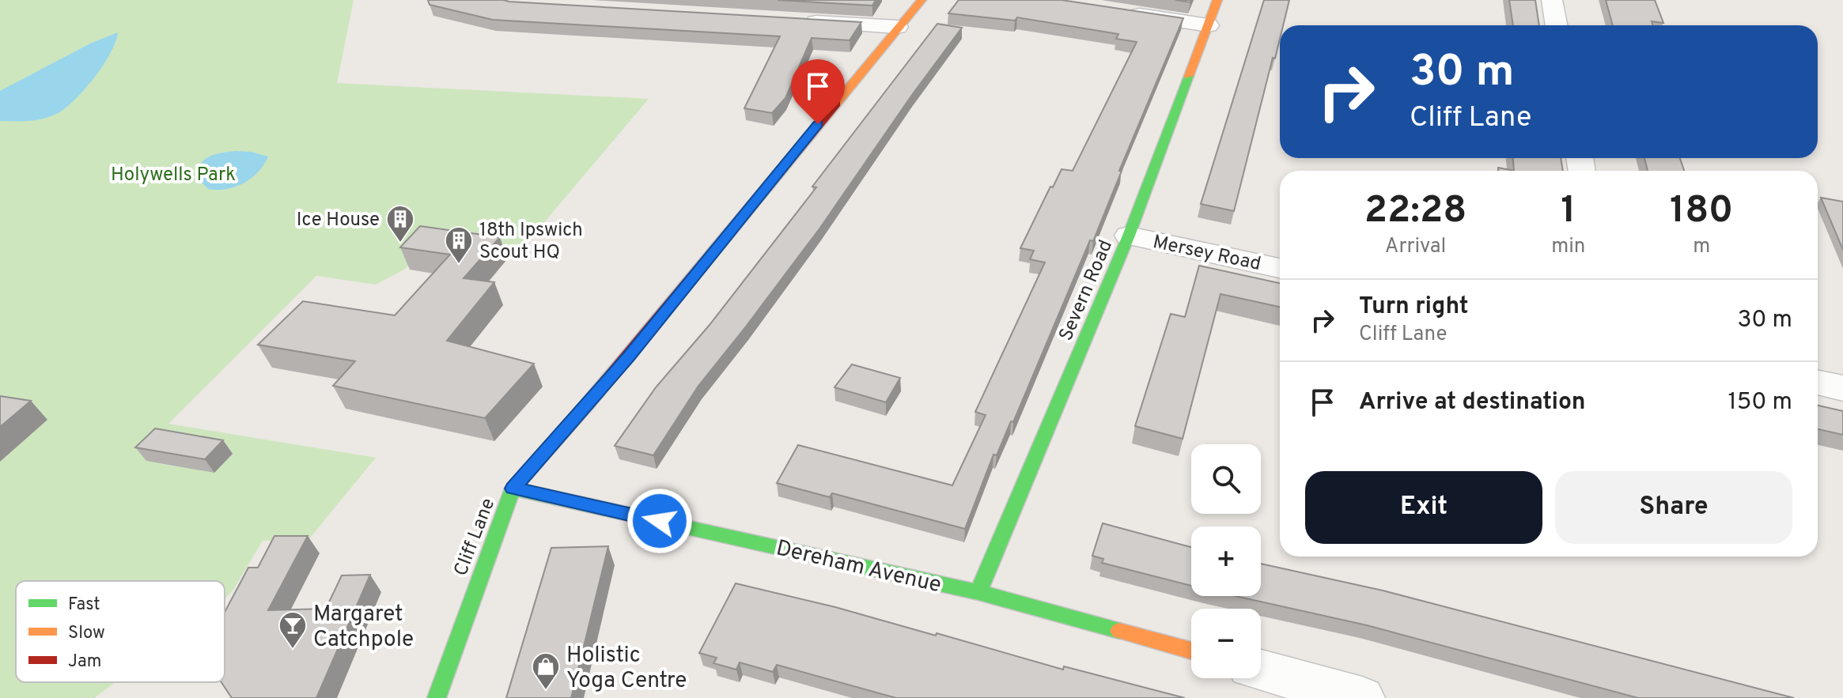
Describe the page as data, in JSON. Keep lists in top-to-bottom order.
{
  "streets": {
    "street": [
      "Mersey Road",
      "Severn Road",
      "Cliff Lane",
      "Dereham Avenue"
    ]
  },
  "crossings": [
    ["Mersey Road", "Severn Road"],
    ["Severn Road", "Dereham Avenue"],
    ["Cliff Lane", "Dereham Avenue"]
  ],
  "parks": ["Holywells Park"],
  "places": {
    "building": ["Ice House", "18th Ipswich Scout HQ"],
    "bar": ["Margaret Catchpole"],
    "shop": ["Holistic Yoga Centre"]
  },
  "legend": ["Fast", "Slow", "Jam"],
  "page": {
    "turn": ["30 m", "Cliff Lane"],
    "eta": [
      "22:28",
      "Arrival",
      "1",
      "min",
      "180",
      "m"
    ],
    "list": [
      {
        "name": "Turn right",
        "note": "Cliff Lane",
        "value": "30 m"
      },
      {
        "name": "Arrive at destination",
        "value": "150 m"
      }
    ],
    "map_buttons": ["+", "−"],
    "buttons": ["Exit", "Share"]
  }
}
